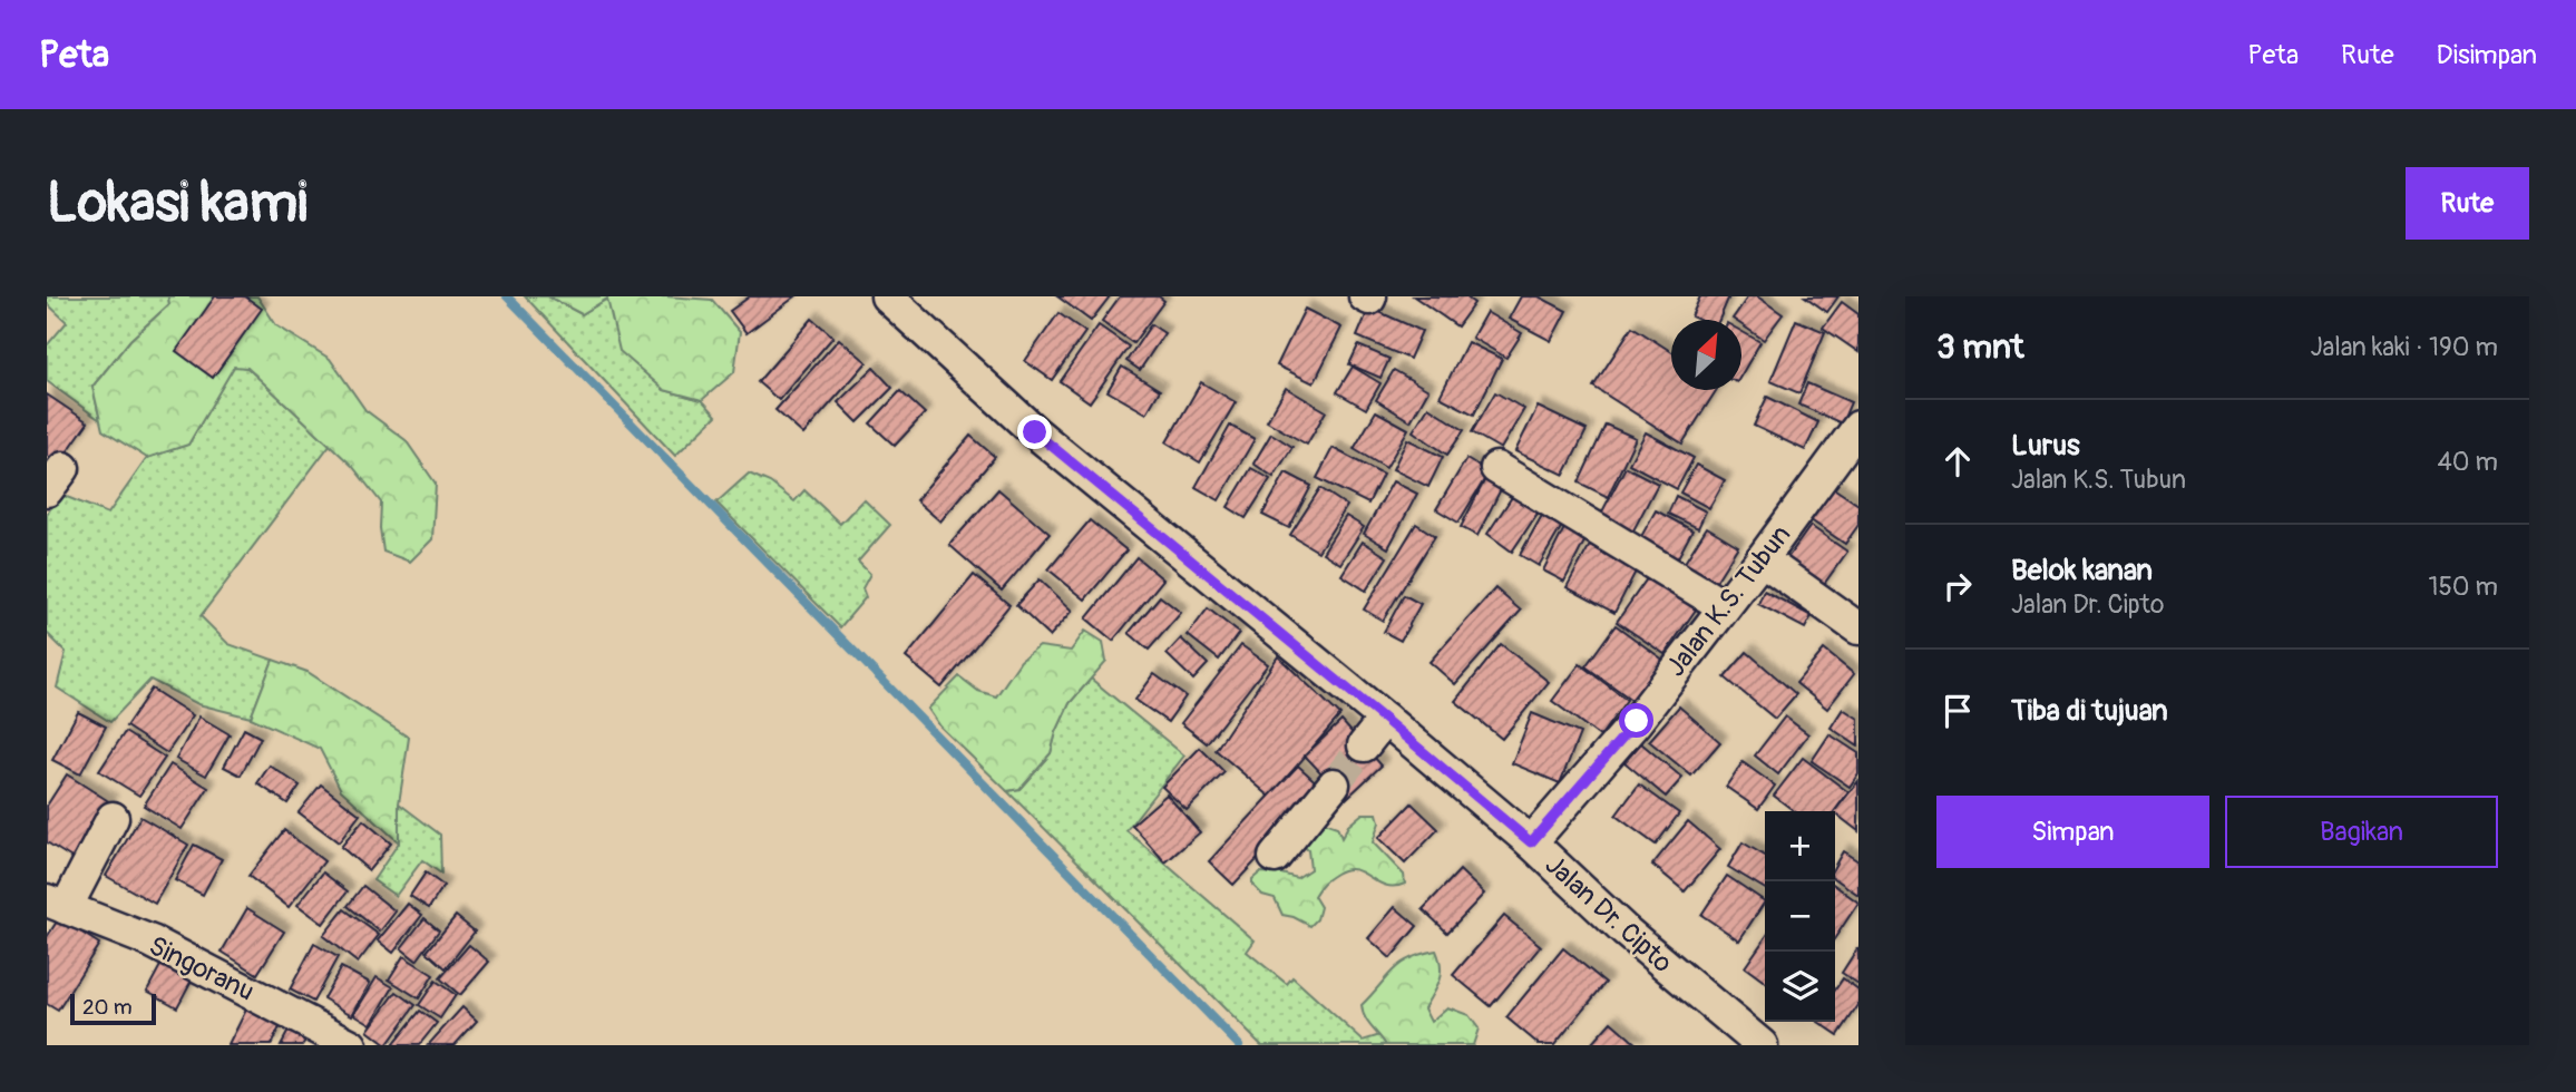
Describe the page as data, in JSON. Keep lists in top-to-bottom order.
{
  "streets": {
    "street": ["Jalan K.S. Tubun", "Jalan Dr. Cipto", "Singoranu"]
  },
  "crossings": [
    ["Jalan K.S. Tubun", "Jalan Dr. Cipto"]
  ],
  "scale_bar": "20 m",
  "north": "top right",
  "page": {
    "header": "Peta",
    "nav": ["Peta", "Rute", "Disimpan"],
    "buttons": [
      "Rute",
      ["Simpan", "Bagikan"]
    ],
    "title": "Lokasi kami",
    "heading": ["3 mnt", "Jalan kaki · 190 m"],
    "list": [
      ["Lurus", "Jalan K.S. Tubun", "40 m"],
      ["Belok kanan", "Jalan Dr. Cipto", "150 m"],
      "Tiba di tujuan"
    ],
    "map_buttons": ["+", "−"],
    "scale": "20 m"
  }
}
